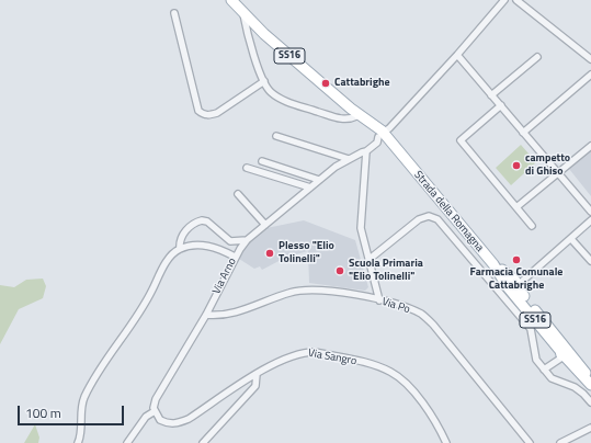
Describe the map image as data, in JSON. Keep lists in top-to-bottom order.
{
  "streets": {
    "main road": ["SS16", "Strada della Romagna"],
    "street": ["Via Arno", "Via Po", "Via Sangro"]
  },
  "crossings": [
    ["Via Arno", "Via Po"],
    ["Via Arno", "Via Sangro"]
  ],
  "places": [
    "Cattabrighe",
    "campetto di Ghiso",
    "Plesso \"Elio Tolinelli\"",
    "Farmacia Comunale Cattabrighe",
    "Scuola Primaria \"Elio Tolinelli\""
  ],
  "scale_bar": "100 m"
}
